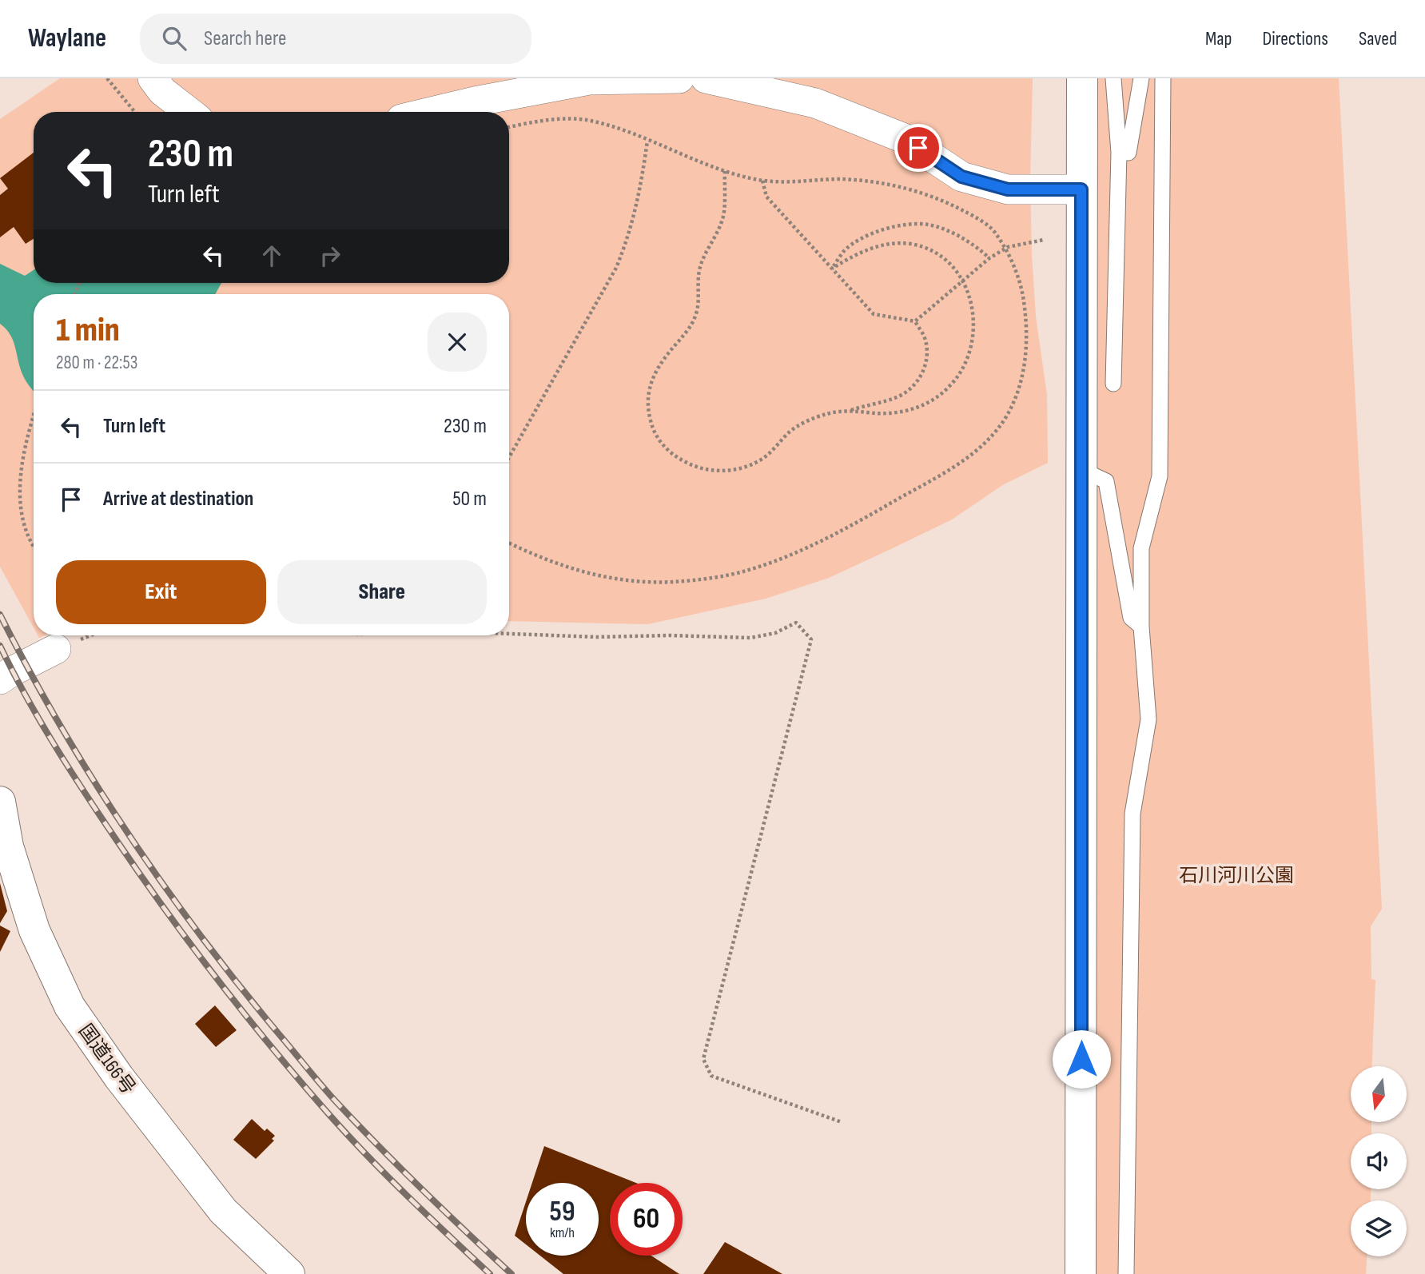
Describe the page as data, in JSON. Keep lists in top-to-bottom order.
{
  "streets": {
    "main road": ["国道166号"]
  },
  "parks": ["石川河川公園"],
  "north": "bottom",
  "page": {
    "header": "Waylane",
    "search": "Search here",
    "nav": ["Map", "Directions", "Saved"],
    "turn": ["230 m", "Turn left"],
    "heading": ["1 min", "280 m · 22:53"],
    "list": [
      {
        "name": "Turn left",
        "value": "230 m"
      },
      {
        "name": "Arrive at destination",
        "value": "50 m"
      }
    ],
    "buttons": ["Exit", "Share"],
    "speed": "59 km/h",
    "limit": "60"
  }
}
